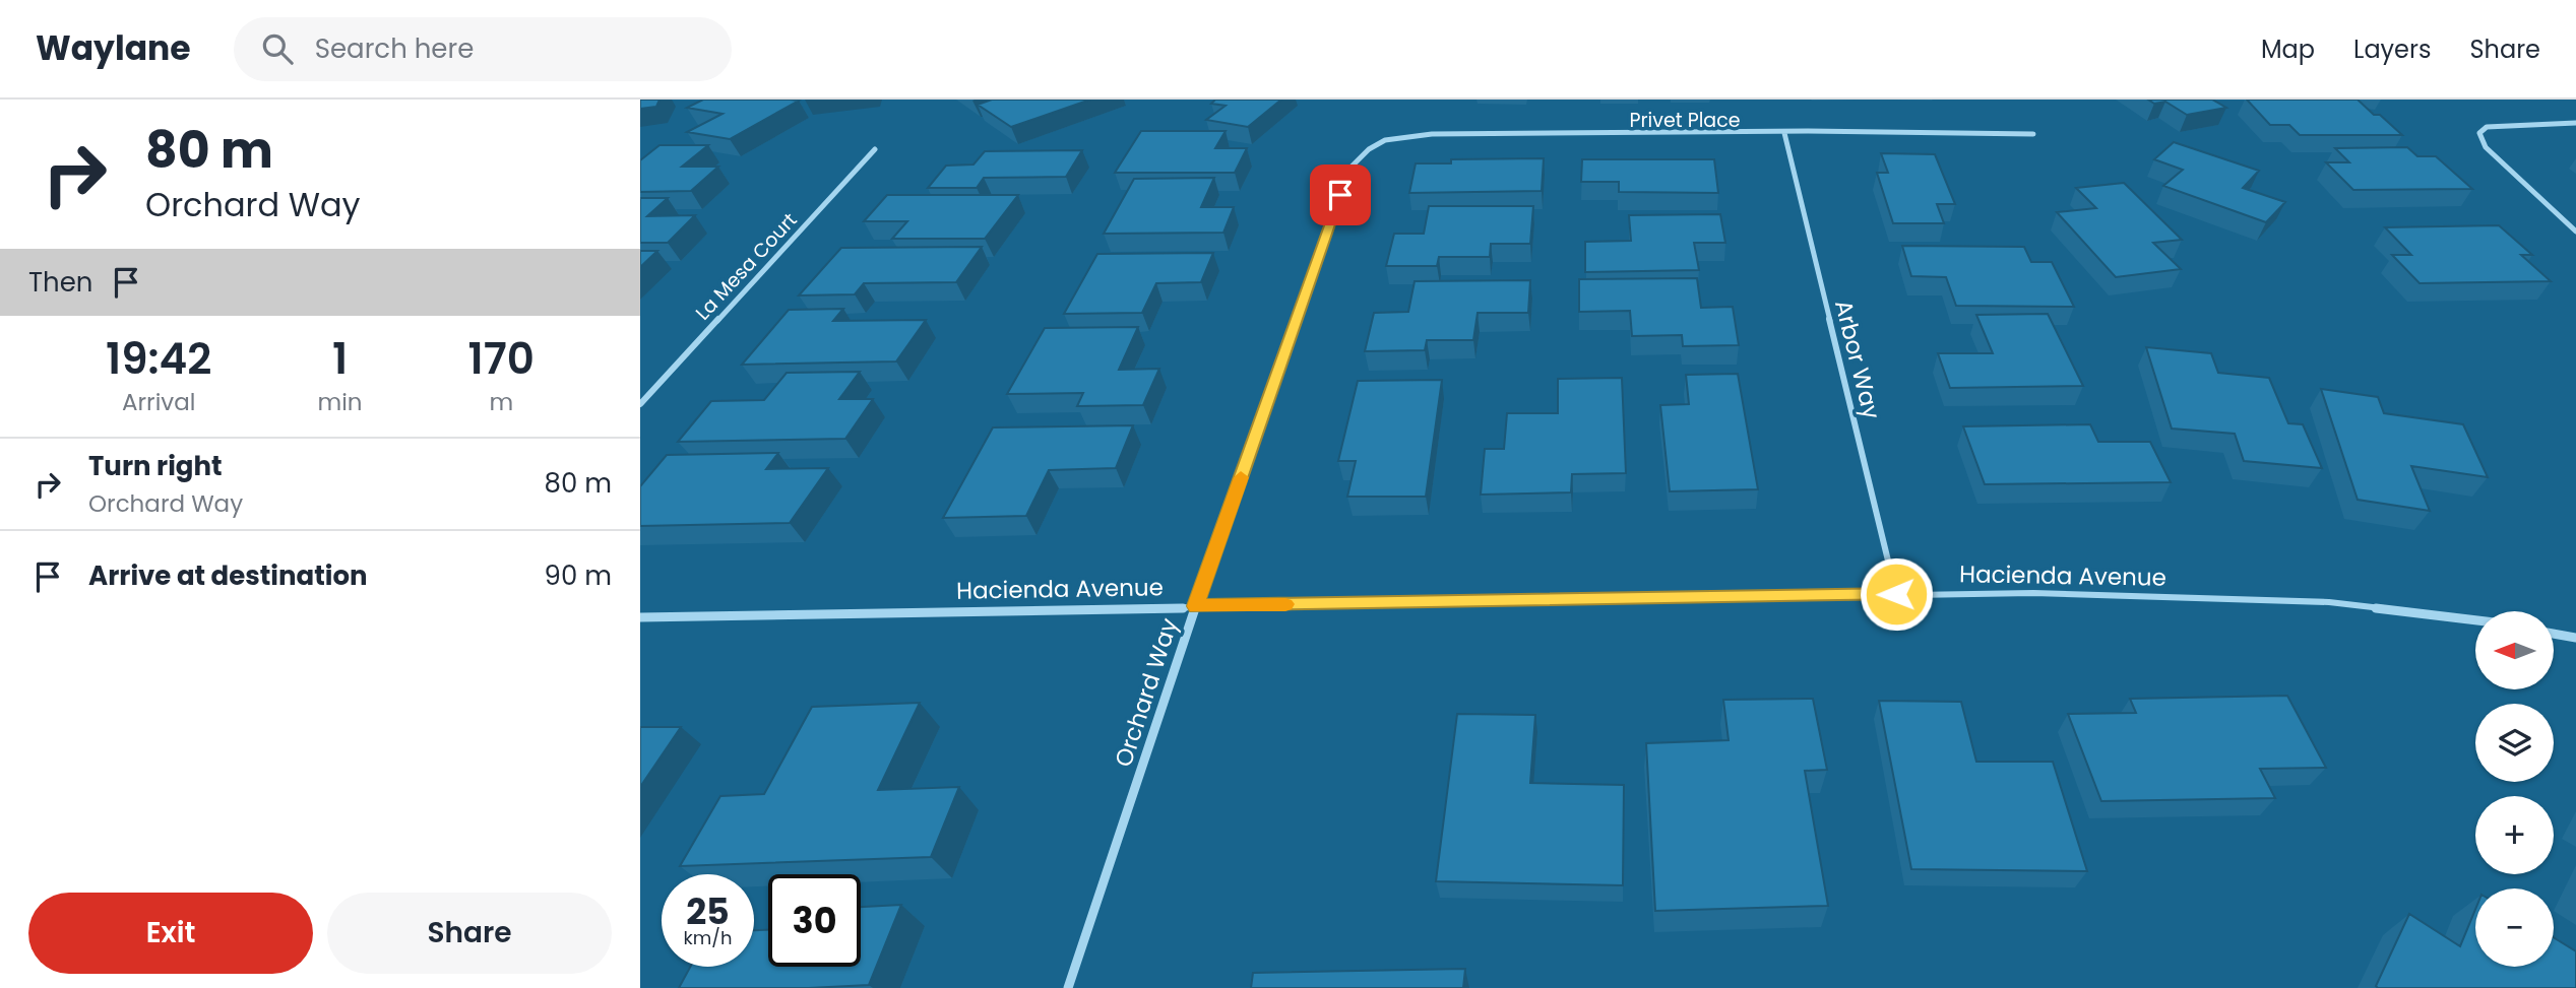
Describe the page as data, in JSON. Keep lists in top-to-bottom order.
{
  "streets": {
    "street": [
      "Privet Place",
      "La Mesa Court",
      "Arbor Way",
      "Hacienda Avenue",
      "Orchard Way"
    ]
  },
  "crossings": [
    ["Privet Place", "Arbor Way"],
    ["Privet Place", "Orchard Way"],
    ["Arbor Way", "Hacienda Avenue"],
    ["Hacienda Avenue", "Orchard Way"]
  ],
  "north": "left",
  "page": {
    "header": "Waylane",
    "search": "Search here",
    "nav": ["Map", "Layers", "Share"],
    "turn": ["80 m", "Orchard Way"],
    "then": "Then",
    "eta": [
      "19:42",
      "Arrival",
      "1",
      "min",
      "170",
      "m"
    ],
    "list": [
      {
        "name": "Turn right",
        "note": "Orchard Way",
        "value": "80 m"
      },
      {
        "name": "Arrive at destination",
        "value": "90 m"
      }
    ],
    "map_buttons": ["+", "−"],
    "speed": "25 km/h",
    "limit": "30",
    "buttons": ["Exit", "Share"]
  }
}
